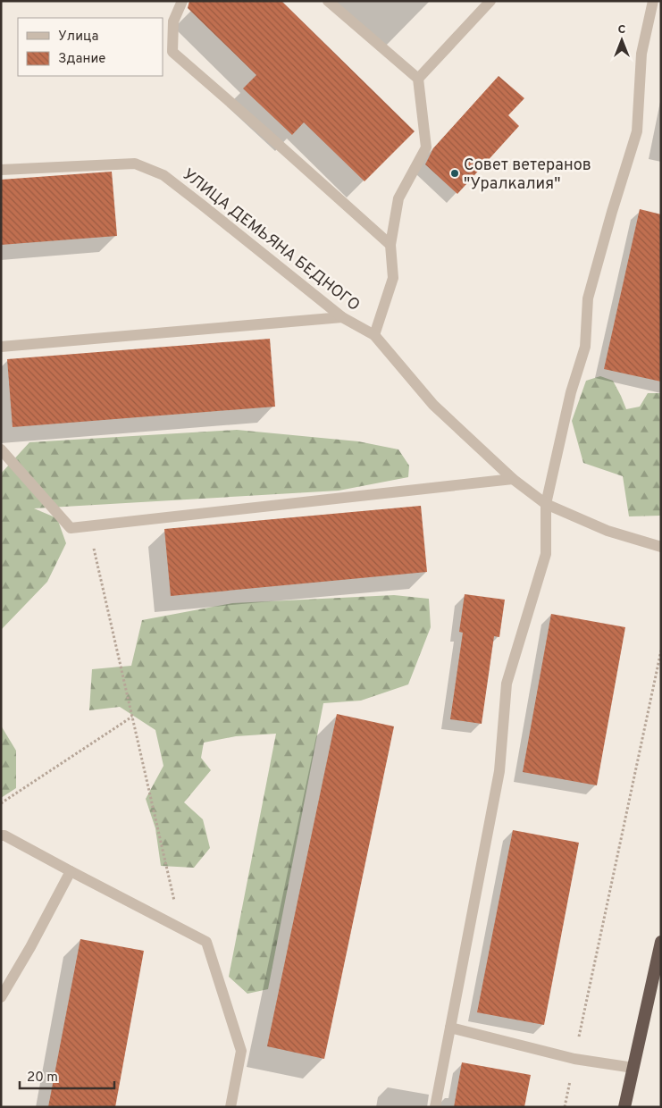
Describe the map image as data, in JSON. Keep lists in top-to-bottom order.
{
  "streets": {
    "street": ["УЛИЦА ДЕМЬЯНА БЕДНОГО"]
  },
  "places": ["Совет ветеранов \"Уралкалия\""],
  "legend": ["Улица", "Здание"],
  "scale_bar": "20 m",
  "north": "top"
}
